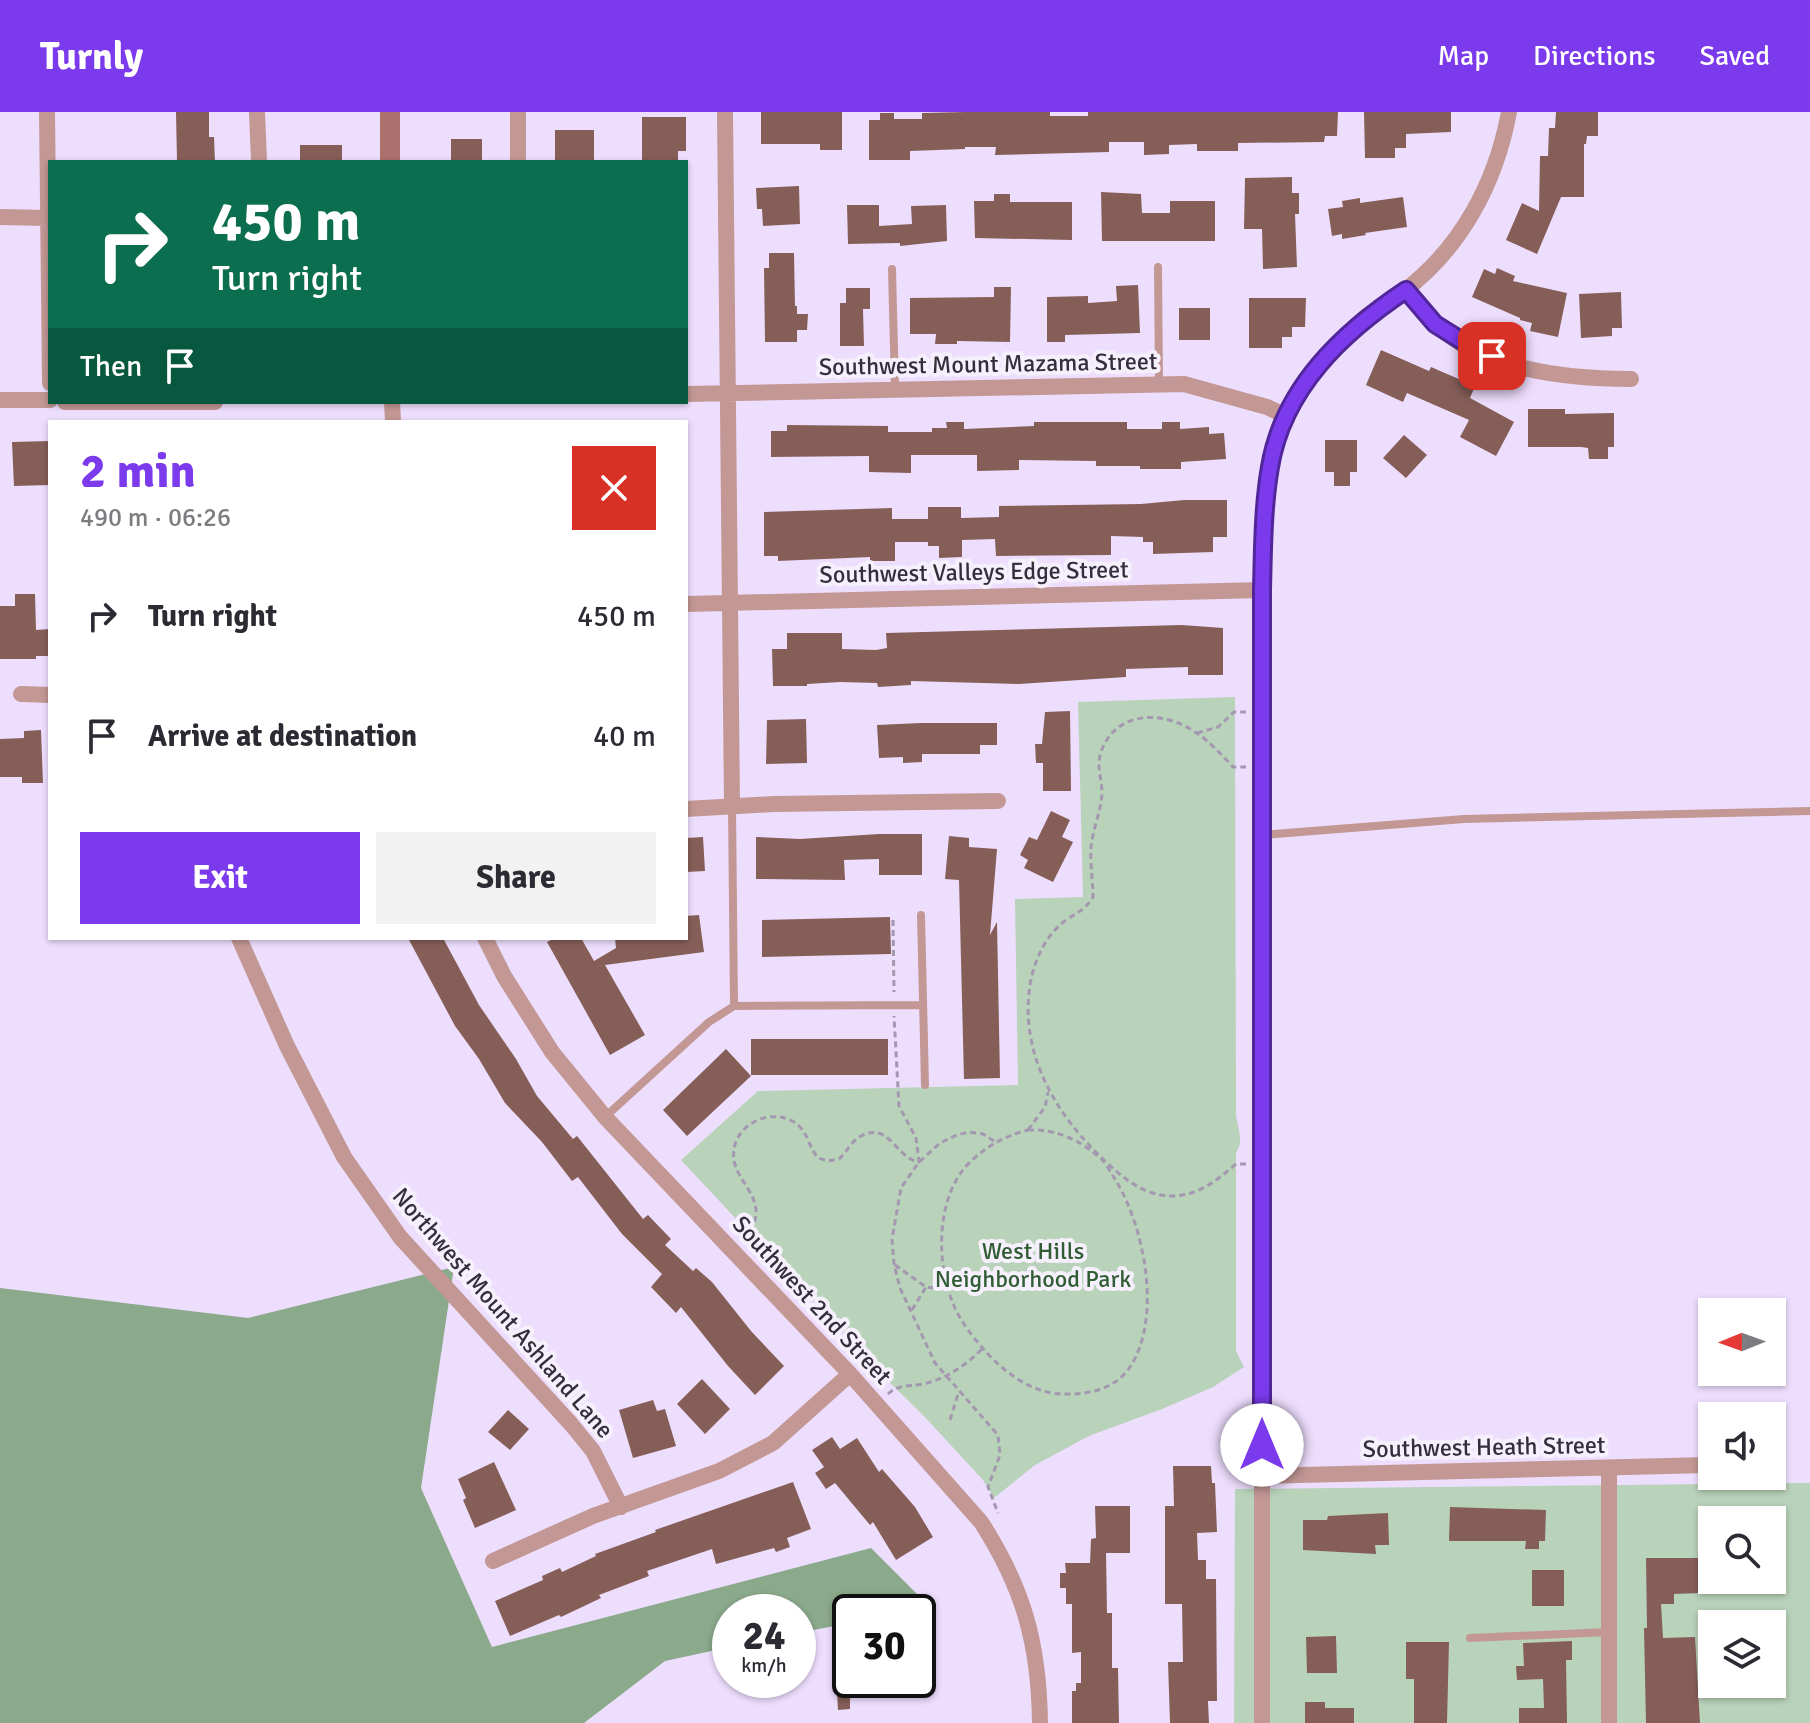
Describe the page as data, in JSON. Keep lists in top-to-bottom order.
{
  "streets": {
    "street": [
      "Southwest Mount Mazama Street",
      "Southwest Valleys Edge Street",
      "Southwest 2nd Street",
      "Northwest Mount Ashland Lane",
      "Southwest Heath Street"
    ]
  },
  "parks": ["West Hills Neighborhood Park"],
  "north": "left",
  "page": {
    "header": "Turnly",
    "nav": ["Map", "Directions", "Saved"],
    "turn": ["450 m", "Turn right"],
    "then": "Then",
    "heading": ["2 min", "490 m · 06:26"],
    "list": [
      {
        "name": "Turn right",
        "value": "450 m"
      },
      {
        "name": "Arrive at destination",
        "value": "40 m"
      }
    ],
    "buttons": ["Exit", "Share"],
    "speed": "24 km/h",
    "limit": "30"
  }
}
